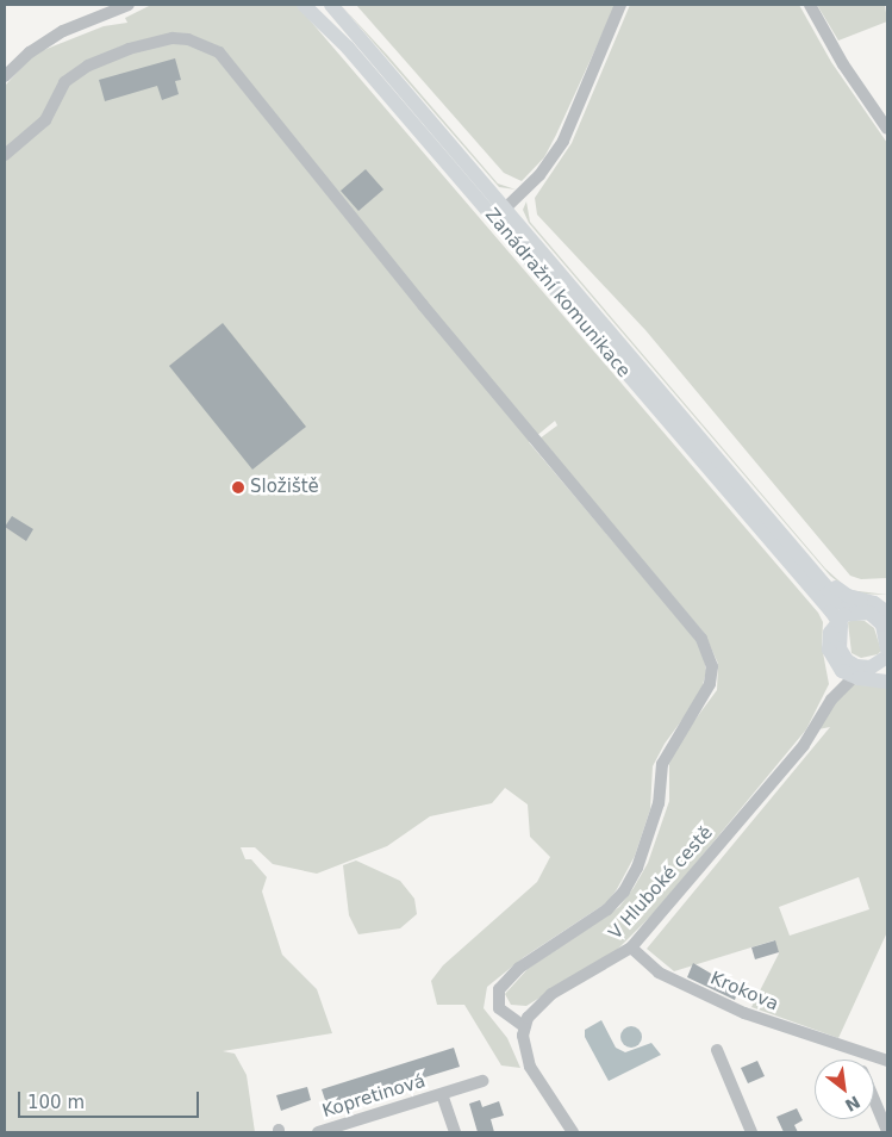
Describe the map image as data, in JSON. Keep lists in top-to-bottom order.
{
  "streets": {
    "main road": ["Zanádražní komunikace"],
    "street": ["V Hluboké cestě", "Krokova", "Kopretinová"]
  },
  "crossings": [
    ["V Hluboké cestě", "Krokova"]
  ],
  "places": ["Složiště"],
  "scale_bar": "100 m",
  "north": "bottom right"
}
